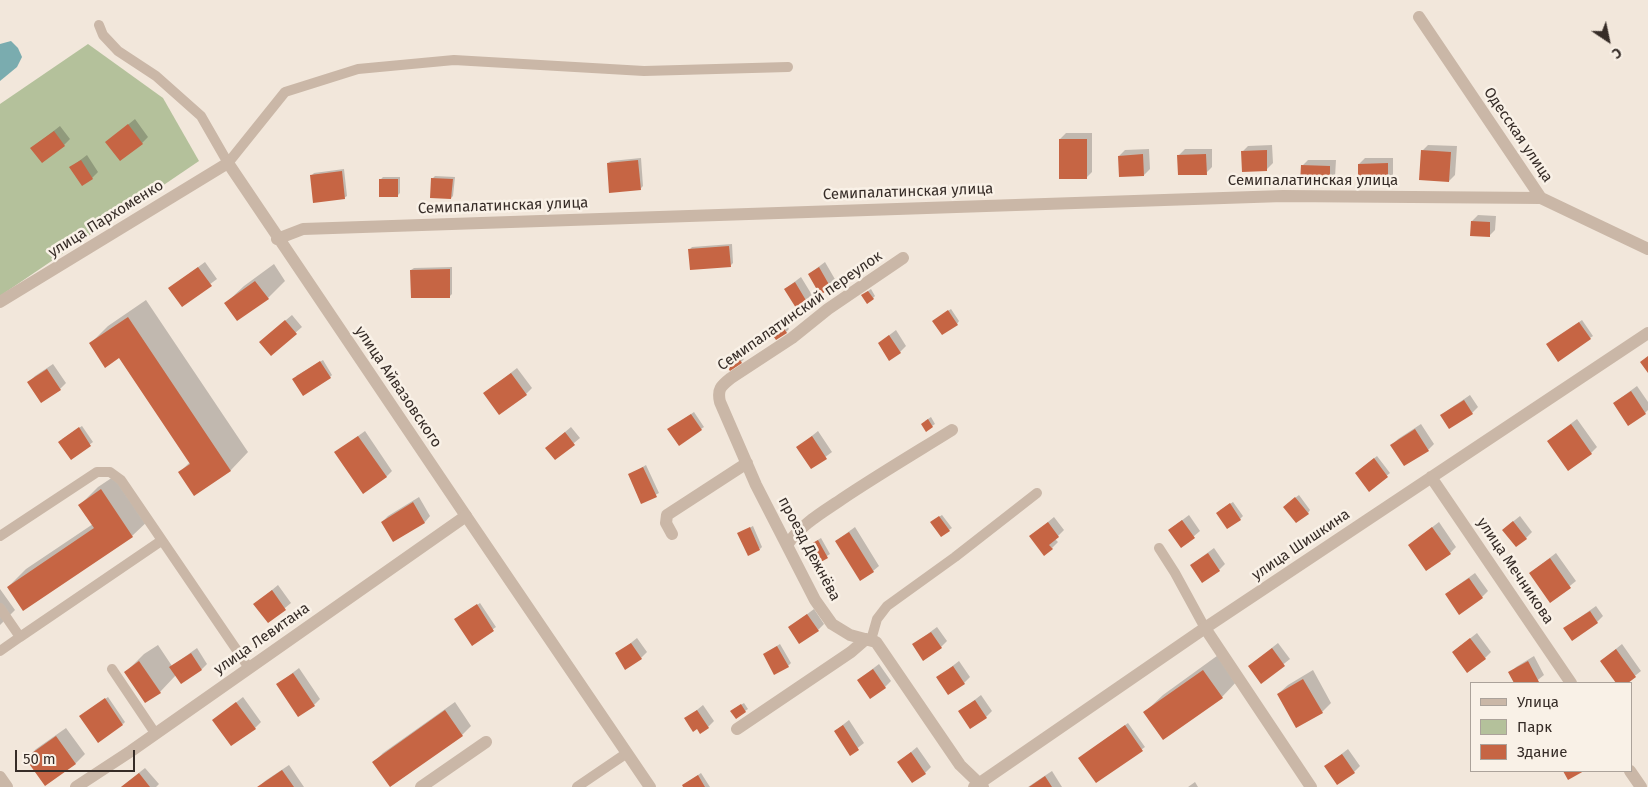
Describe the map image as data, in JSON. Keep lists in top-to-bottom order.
{
  "streets": {
    "street": [
      "Одесская улица",
      "Семипалатинская улица",
      "улица Пархоменко",
      "Семипалатинский переулок",
      "улица Айвазовского",
      "улица Шишкина",
      "проезд Дежнёва",
      "улица Мечникова",
      "улица Левитана"
    ]
  },
  "crossings": [
    ["Одесская улица", "Семипалатинская улица"],
    ["Семипалатинская улица", "улица Айвазовского"],
    ["улица Пархоменко", "улица Айвазовского"],
    ["Семипалатинский переулок", "проезд Дежнёва"],
    ["улица Айвазовского", "улица Левитана"],
    ["улица Шишкина", "проезд Дежнёва"],
    ["улица Шишкина", "улица Мечникова"]
  ],
  "legend": ["Улица", "Парк", "Здание"],
  "scale_bar": "50 m",
  "north": "bottom right"
}
